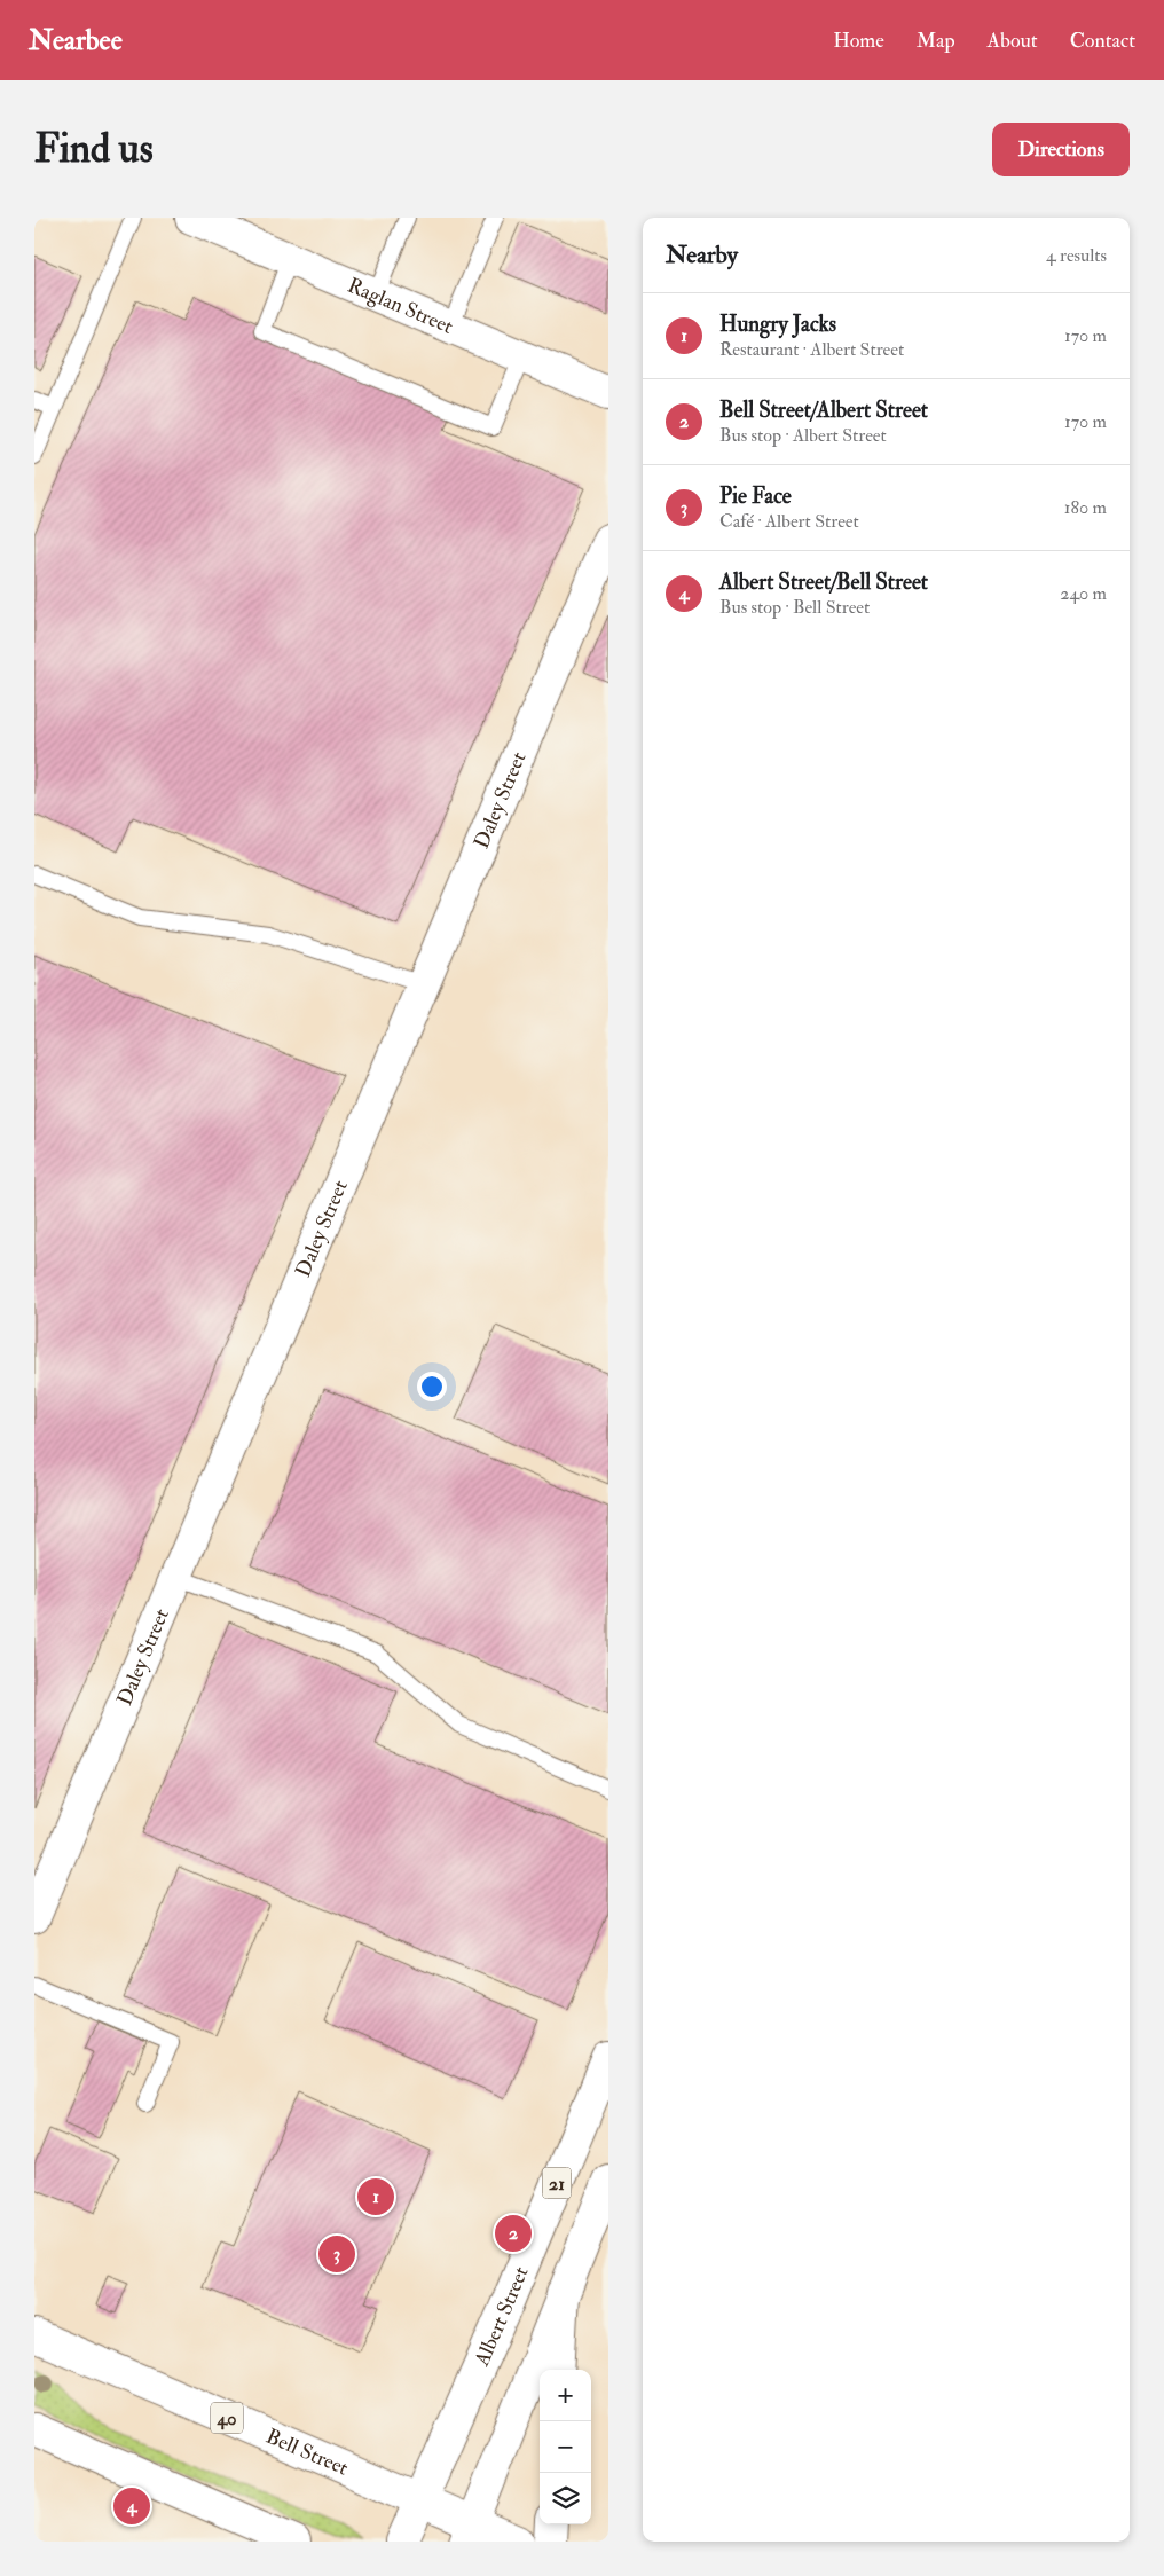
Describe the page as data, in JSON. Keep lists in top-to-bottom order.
{
  "streets": {
    "main road": [
      "Raglan Street",
      "Daley Street",
      "21",
      "Albert Street",
      "40",
      "Bell Street"
    ]
  },
  "crossings": [
    ["21", "Bell Street"],
    ["Albert Street", "Bell Street"]
  ],
  "page": {
    "header": "Nearbee",
    "nav": [
      "Home",
      "Map",
      "About",
      "Contact"
    ],
    "buttons": "Directions",
    "title": "Find us",
    "heading": ["Nearby", "4 results"],
    "list": [
      {
        "mark": "1",
        "name": "Hungry Jacks",
        "note": "Restaurant · Albert Street",
        "value": "170 m"
      },
      {
        "mark": "2",
        "name": "Bell Street/Albert Street",
        "note": "Bus stop · Albert Street",
        "value": "170 m"
      },
      {
        "mark": "3",
        "name": "Pie Face",
        "note": "Café · Albert Street",
        "value": "180 m"
      },
      {
        "mark": "4",
        "name": "Albert Street/Bell Street",
        "note": "Bus stop · Bell Street",
        "value": "240 m"
      }
    ],
    "pins": [
      "1",
      "2",
      "3",
      "4"
    ],
    "map_buttons": ["+", "−"]
  }
}
